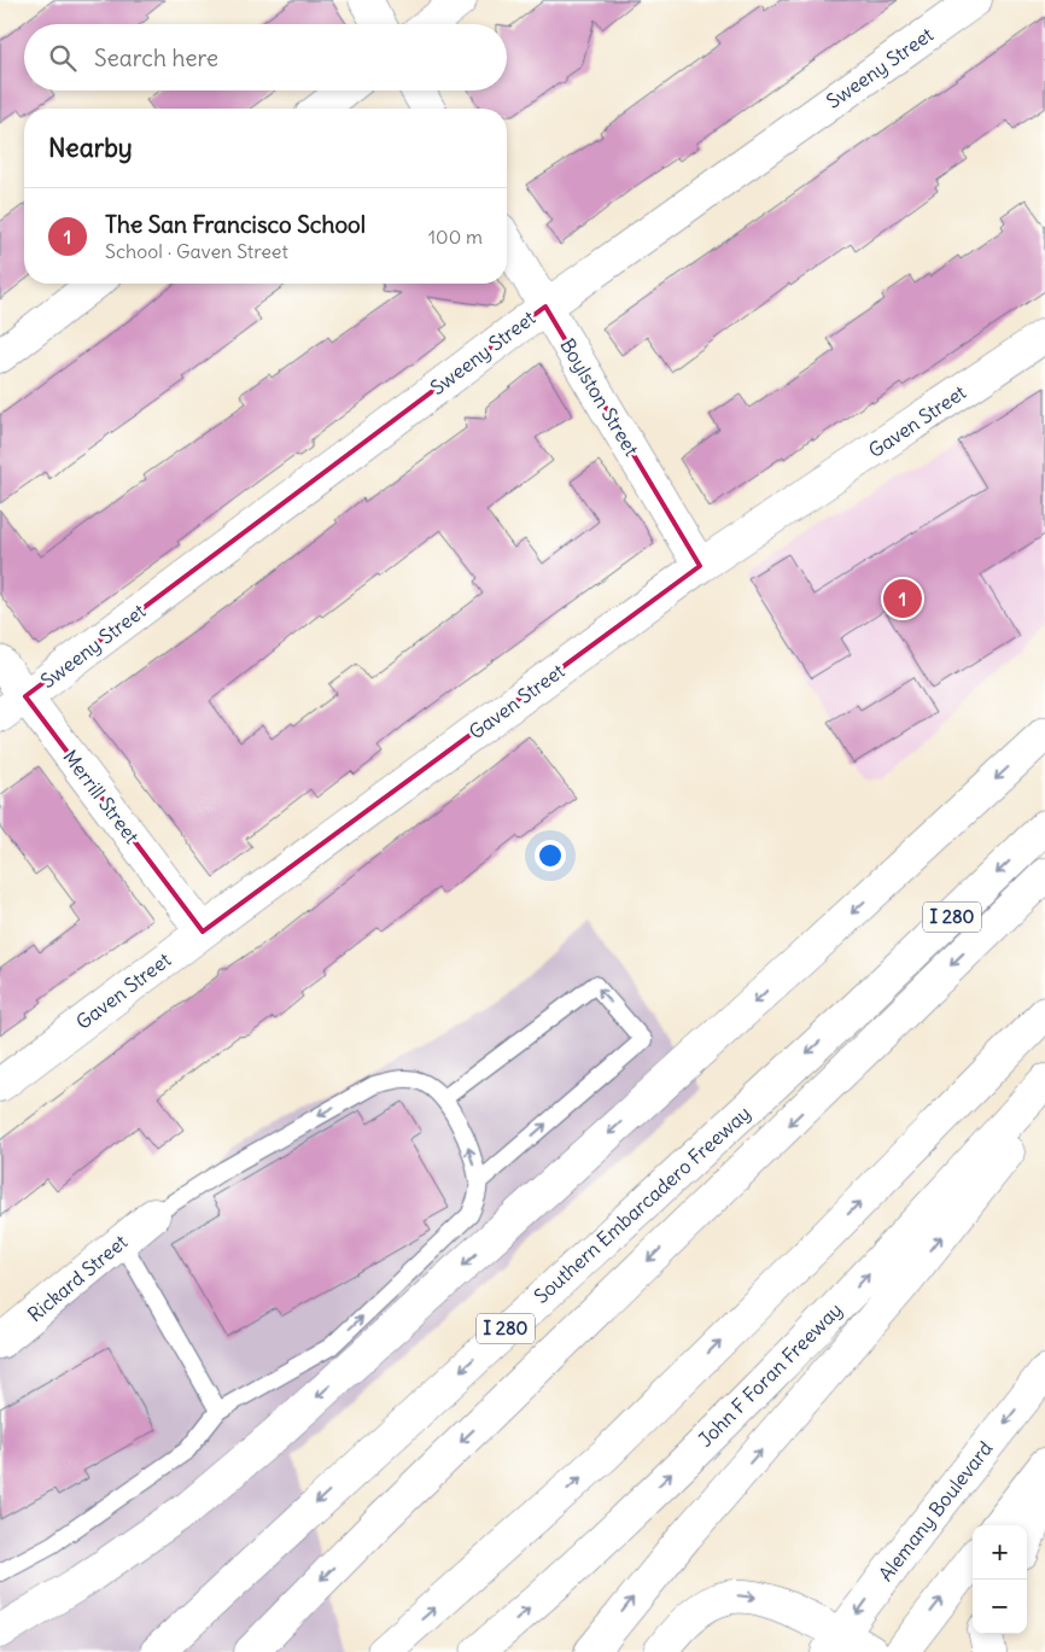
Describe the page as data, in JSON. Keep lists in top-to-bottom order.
{
  "streets": {
    "main road": [
      "Sweeny Street",
      "Boylston Street",
      "Gaven Street",
      "Merrill Street",
      "I 280",
      "Southern Embarcadero Freeway",
      "Rickard Street",
      "John F Foran Freeway",
      "Alemany Boulevard"
    ]
  },
  "crossings": [
    ["Sweeny Street", "Boylston Street"],
    ["Sweeny Street", "Merrill Street"],
    ["Boylston Street", "Gaven Street"],
    ["Gaven Street", "Merrill Street"]
  ],
  "page": {
    "search": "Search here",
    "heading": "Nearby",
    "list": [
      {
        "mark": "1",
        "name": "The San Francisco School",
        "note": "School · Gaven Street",
        "value": "100 m"
      }
    ],
    "pins": "1",
    "map_buttons": ["+", "−"]
  }
}
